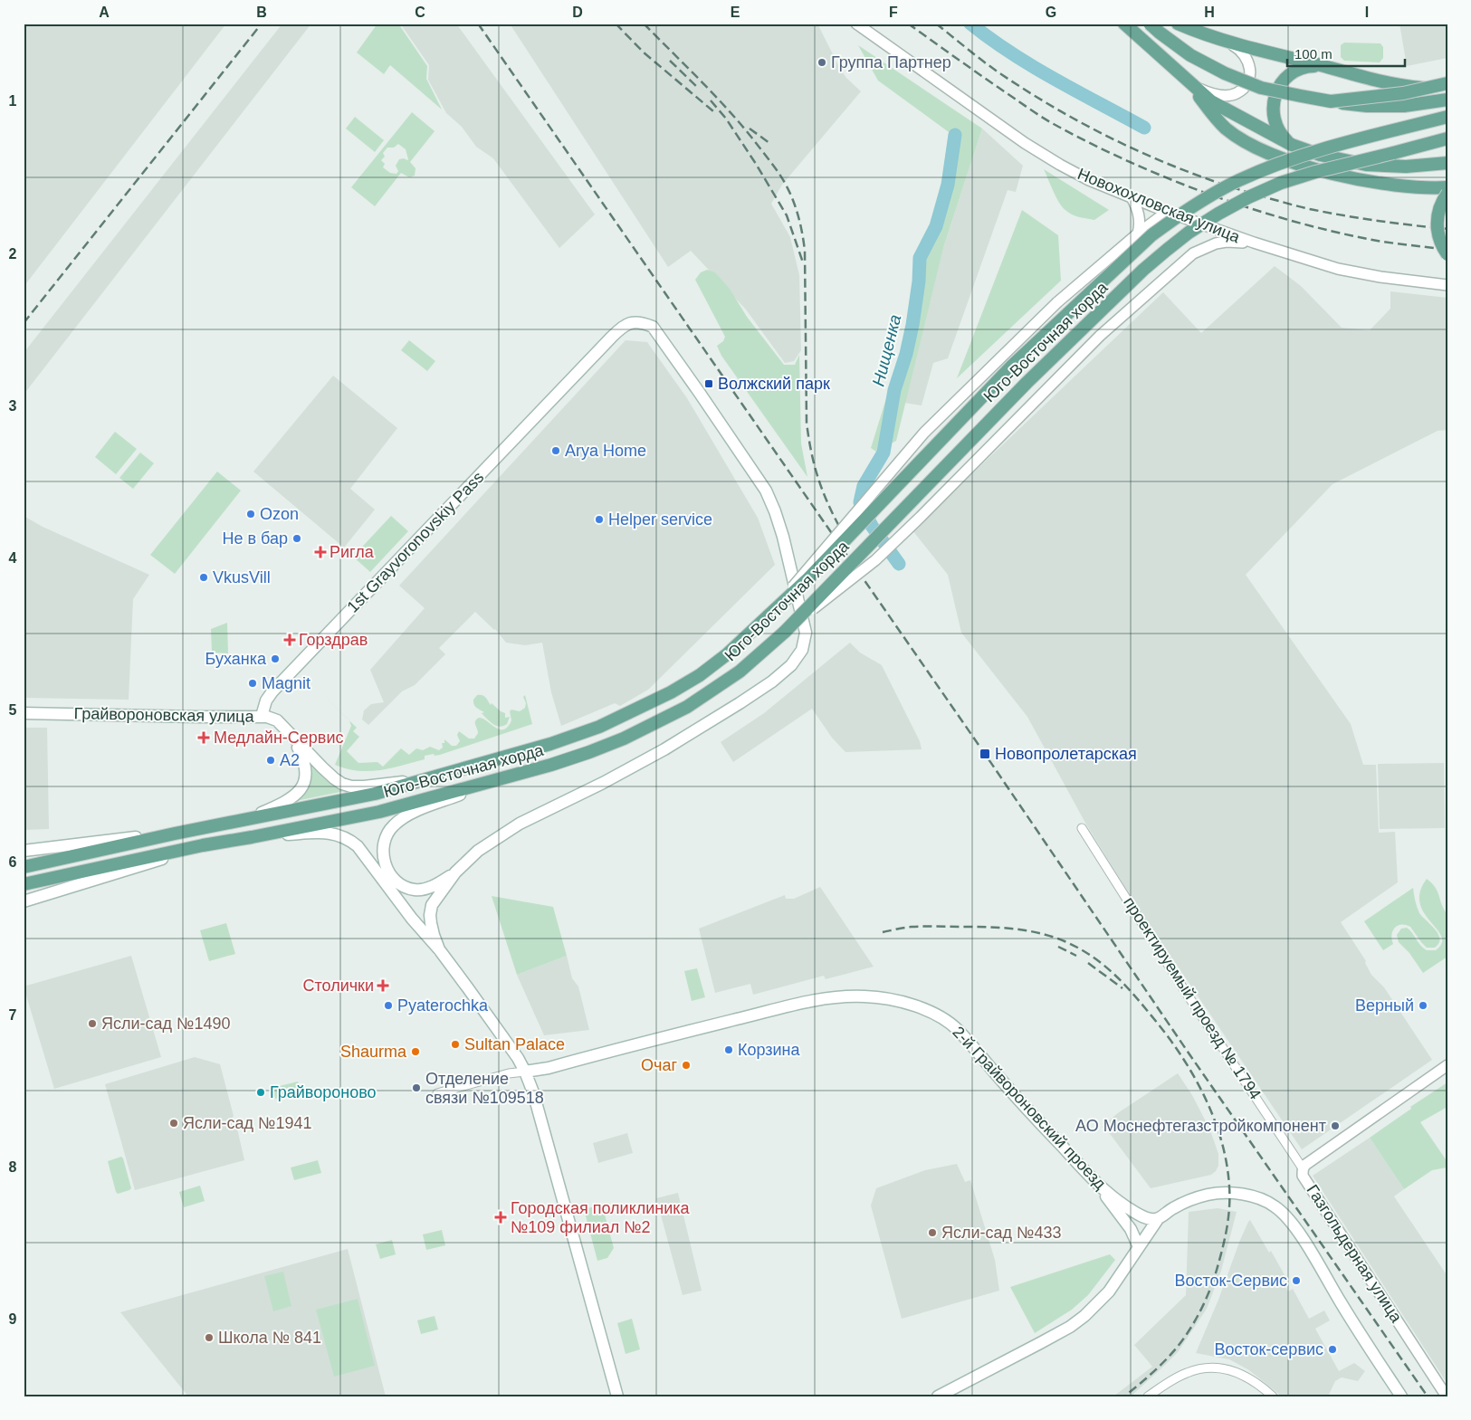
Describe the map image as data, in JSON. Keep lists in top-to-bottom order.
{
  "streets": {
    "main road": [
      "Юго-Восточная хорда",
      "1st Grayvoronovskiy Pass",
      "Грайвороновская улица",
      "2-й Грайвороновский проезд"
    ],
    "street": ["Новохохловская улица", "проектируемый проезд № 1794", "Газгольдерная улица"]
  },
  "crossings": [
    ["1st Grayvoronovskiy Pass", "Грайвороновская улица"],
    ["проектируемый проезд № 1794", "Газгольдерная улица"]
  ],
  "water": ["Нищенка"],
  "places": {
    "other": [
      "Группа Партнер",
      "Arya Home",
      "Ozon",
      "Helper service",
      "Не в бар",
      "VkusVill",
      "Буханка",
      "Magnit",
      "A2",
      "Pyaterochka",
      "Верный",
      "Ясли-сад №1490",
      "Sultan Palace",
      "Корзина",
      "Shaurma",
      "Очаг",
      "Отделение связи №109518",
      "Грайвороново",
      "Ясли-сад №1941",
      "АО Моснефтегазстройкомпонент",
      "Ясли-сад №433",
      "Восток-Сервис",
      "Школа № 841",
      "Восток-сервис"
    ],
    "transit": ["Волжский парк", "Новопролетарская"],
    "health": [
      "Ригла",
      "Горздрав",
      "Медлайн-Сервис",
      "Столички",
      "Городская поликлиника №109 филиал №2"
    ]
  },
  "scale_bar": "100 m",
  "grid": {
    "columns": [
      "A",
      "B",
      "C",
      "D",
      "E",
      "F",
      "G",
      "H",
      "I"
    ],
    "rows": [
      "1",
      "2",
      "3",
      "4",
      "5",
      "6",
      "7",
      "8",
      "9"
    ]
  }
}
